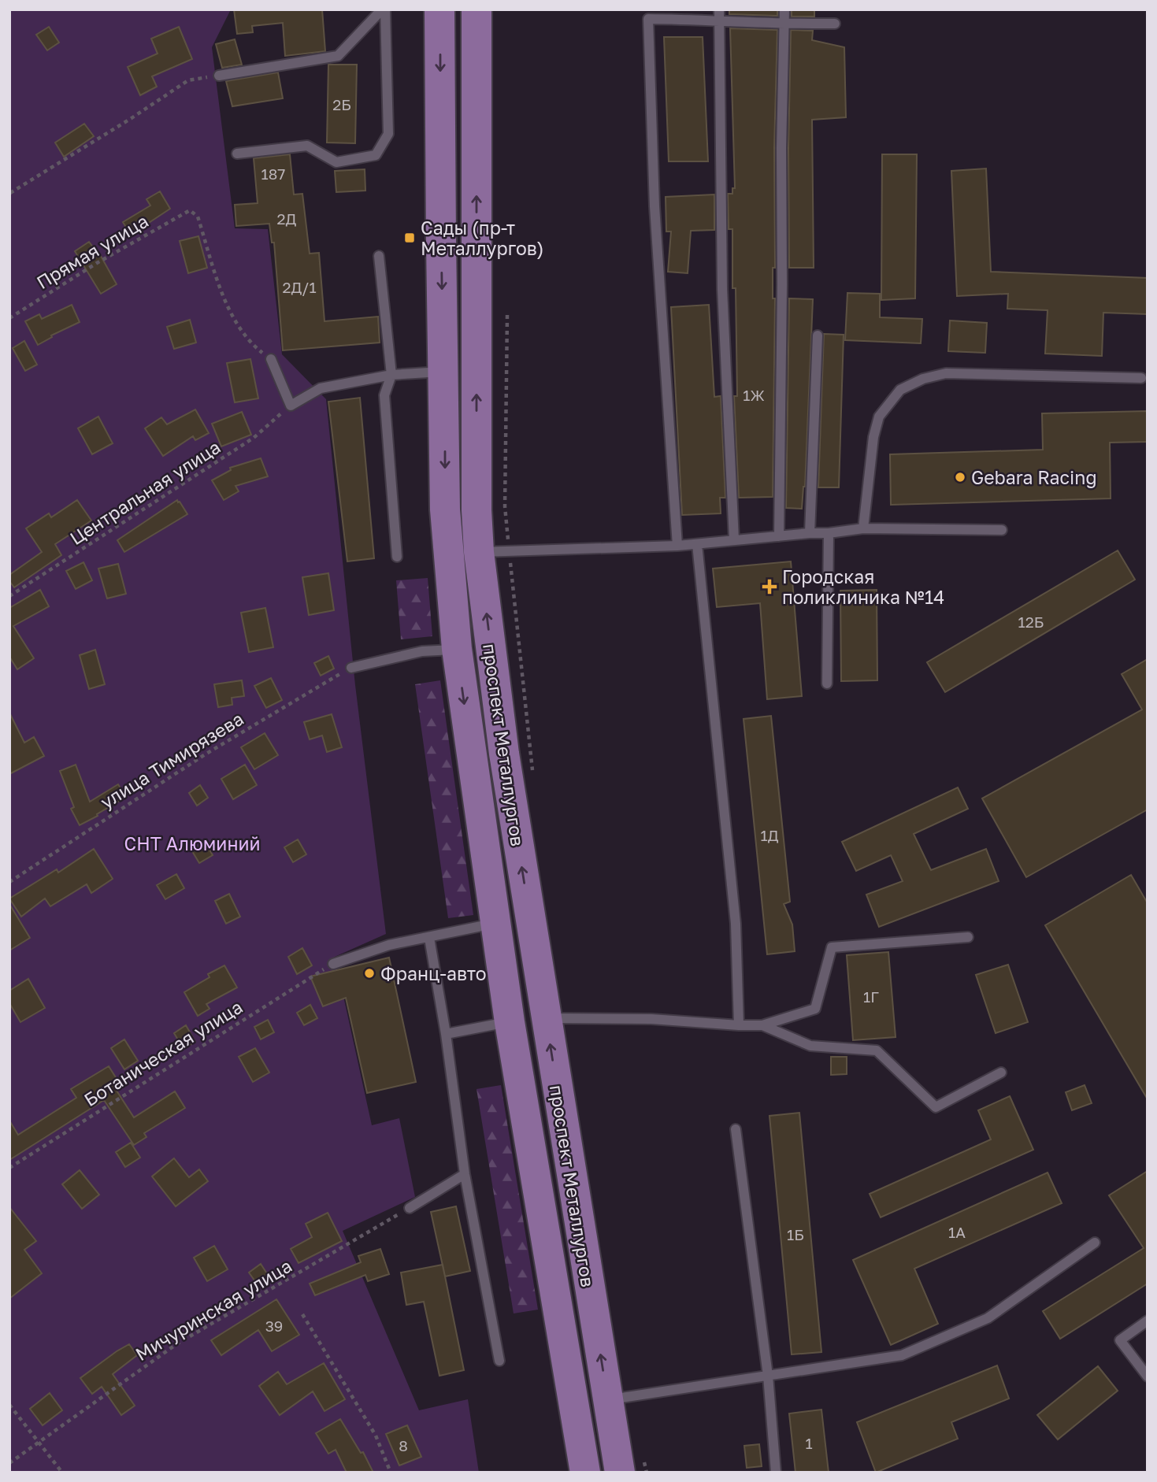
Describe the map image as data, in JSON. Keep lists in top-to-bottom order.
{
  "streets": {
    "main road": ["проспект Металлургов"],
    "path": [
      "Прямая улица",
      "Центральная улица",
      "улица Тимирязева",
      "Ботаническая улица",
      "Мичуринская улица"
    ]
  },
  "parks": ["СНТ Алюминий"],
  "places": {
    "transit": ["Сады (пр-т Металлургов)"],
    "other": ["Gebara Racing", "Франц-авто"],
    "health": ["Городская поликлиника №14"]
  },
  "house_numbers": [
    "2Б",
    "187",
    "2Д",
    "2Д/1",
    "1Ж",
    "12Б",
    "1Д",
    "1Г",
    "1А",
    "1Б",
    "39",
    "1",
    "8"
  ]
}
